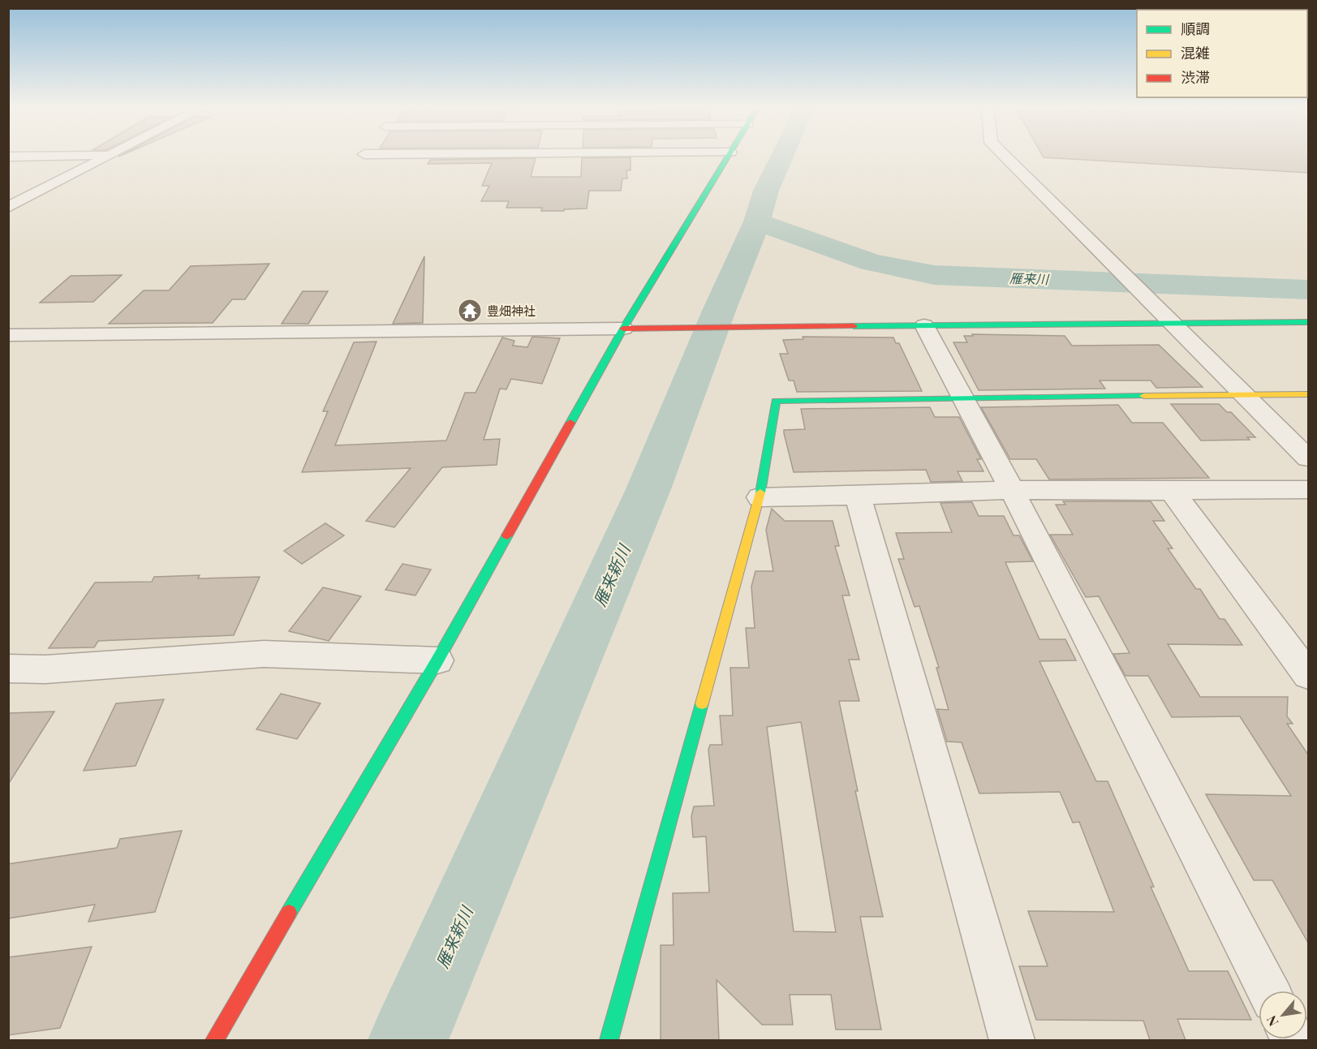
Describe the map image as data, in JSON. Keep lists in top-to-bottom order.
{
  "water": ["雁来川", "雁来新川"],
  "places": {
    "temple": ["豊畑神社"]
  },
  "legend": ["順調", "混雑", "渋滞"],
  "north": "bottom left"
}
